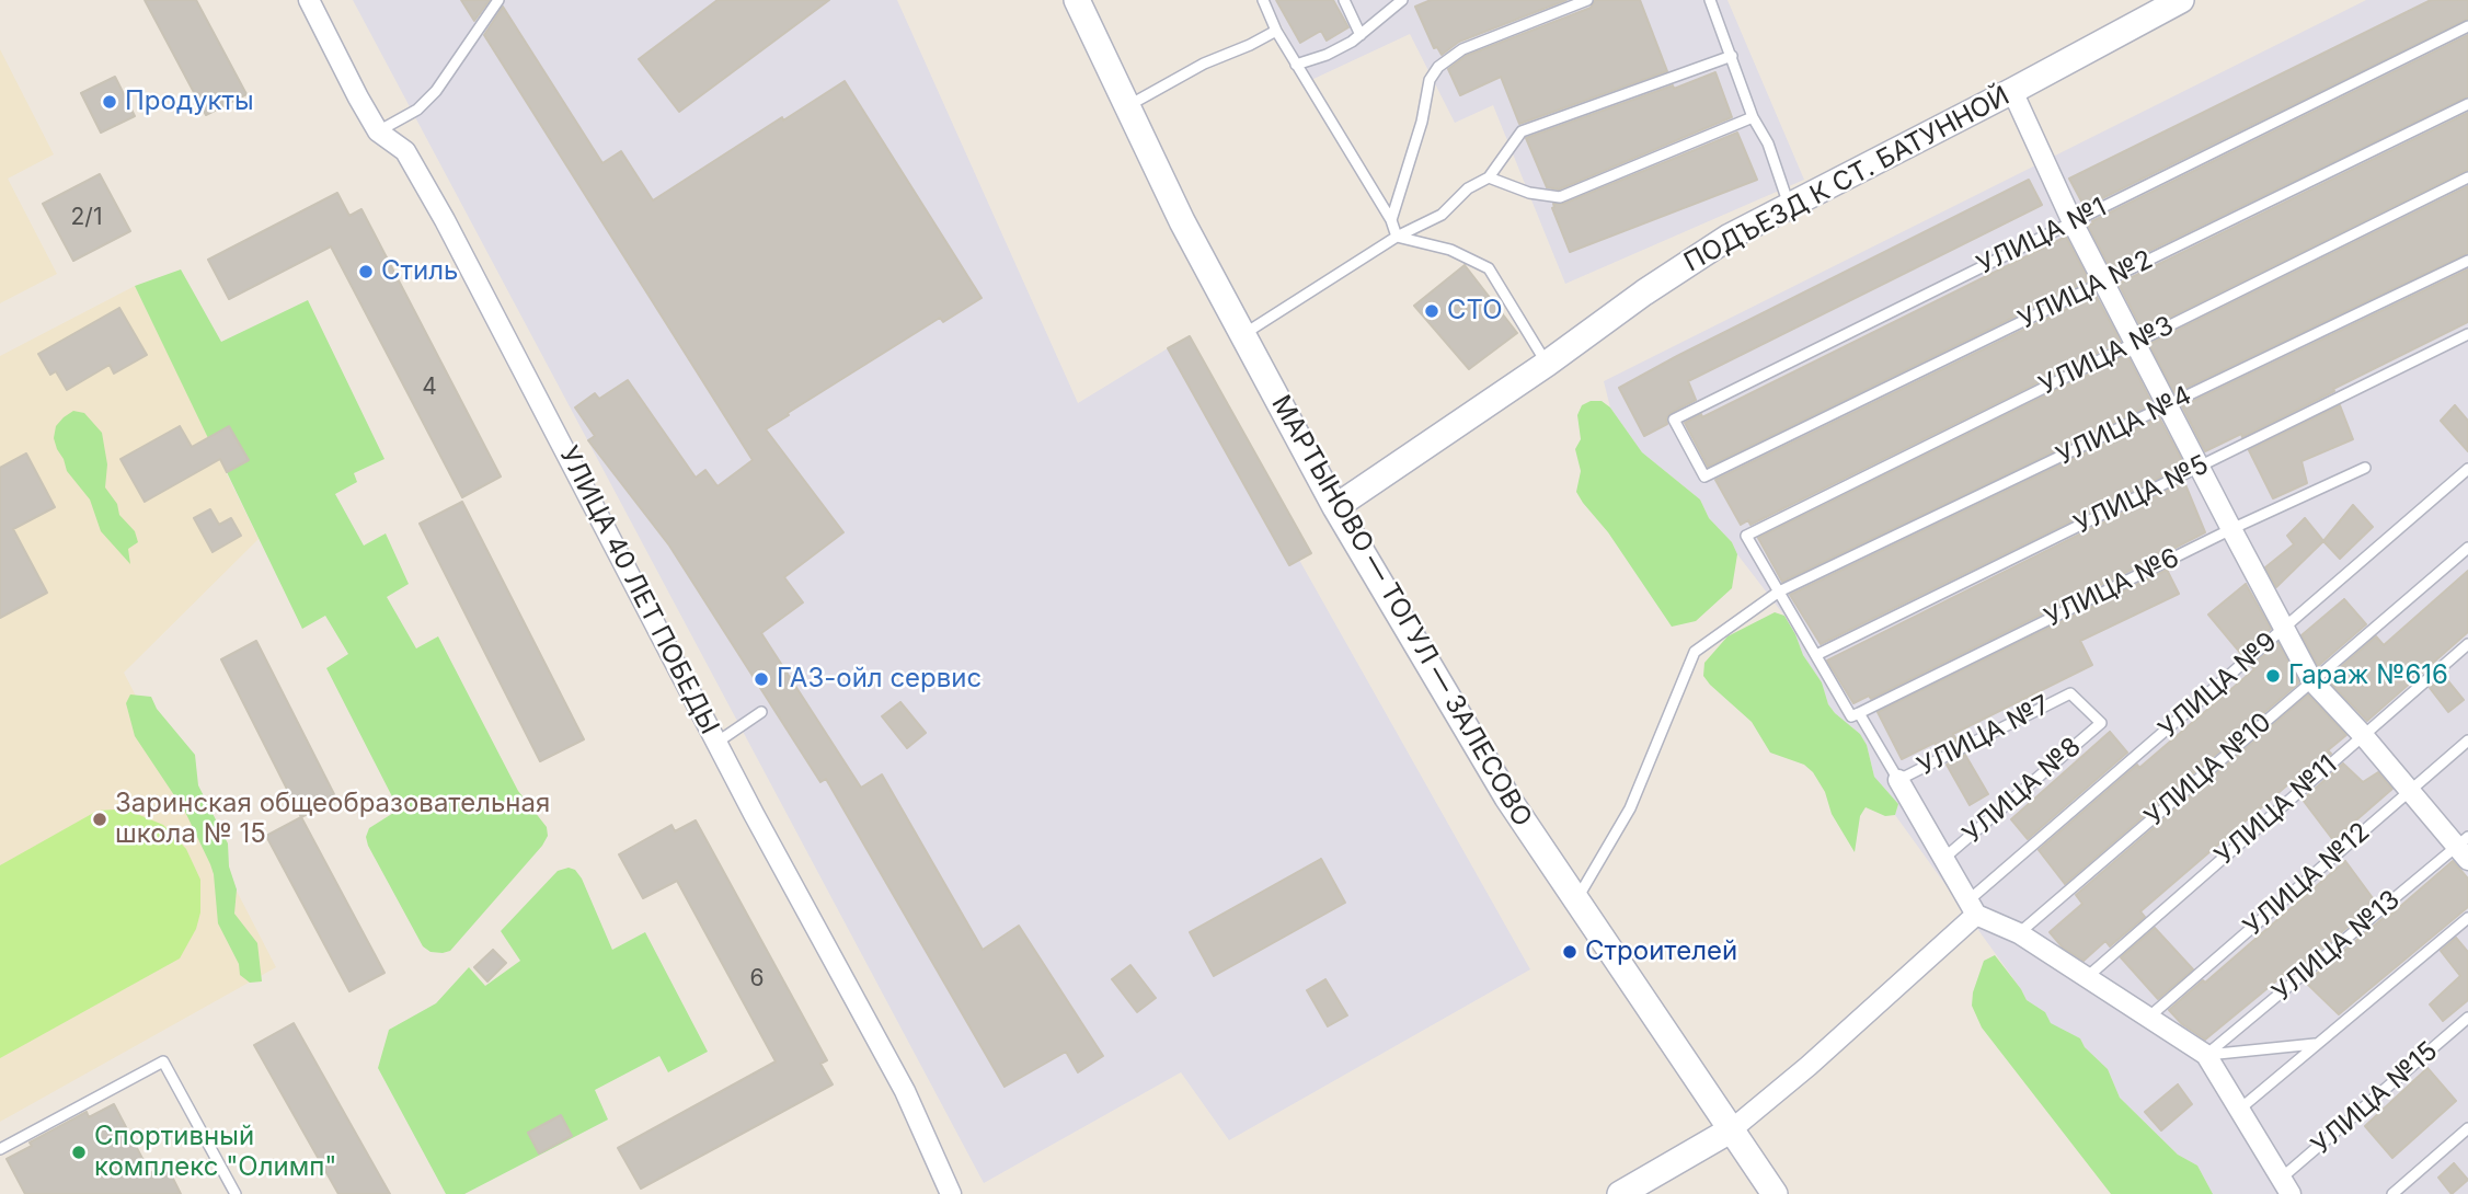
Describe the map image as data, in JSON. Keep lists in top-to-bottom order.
{
  "streets": {
    "street": ["ПОДЪЕЗД К СТ. БАТУННОЙ", "УЛИЦА 40 ЛЕТ ПОБЕДЫ", "МАРТЫНОВО — ТОГУЛ — ЗАЛЕСОВО"],
    "lane": [
      "УЛИЦА №1",
      "УЛИЦА №2",
      "УЛИЦА №3",
      "УЛИЦА №4",
      "УЛИЦА №5",
      "УЛИЦА №6",
      "УЛИЦА №9",
      "УЛИЦА №7",
      "УЛИЦА №10",
      "УЛИЦА №8",
      "УЛИЦА №11",
      "УЛИЦА №12",
      "УЛИЦА №13",
      "УЛИЦА №15"
    ]
  },
  "crossings": [
    ["ПОДЪЕЗД К СТ. БАТУННОЙ", "МАРТЫНОВО — ТОГУЛ — ЗАЛЕСОВО"],
    ["УЛИЦА №1", "УЛИЦА №2"],
    ["УЛИЦА №3", "УЛИЦА №4"],
    ["УЛИЦА №4", "МАРТЫНОВО — ТОГУЛ — ЗАЛЕСОВО"],
    ["УЛИЦА №7", "УЛИЦА №8"]
  ],
  "places": [
    "Продукты",
    "Стиль",
    "СТО",
    "Гараж №616",
    "ГАЗ-ойл сервис",
    "Заринская общеобразовательная школа № 15",
    "Строителей",
    "Спортивный комплекс \"Олимп\""
  ],
  "house_numbers": ["2/1", "4", "6"]
}
